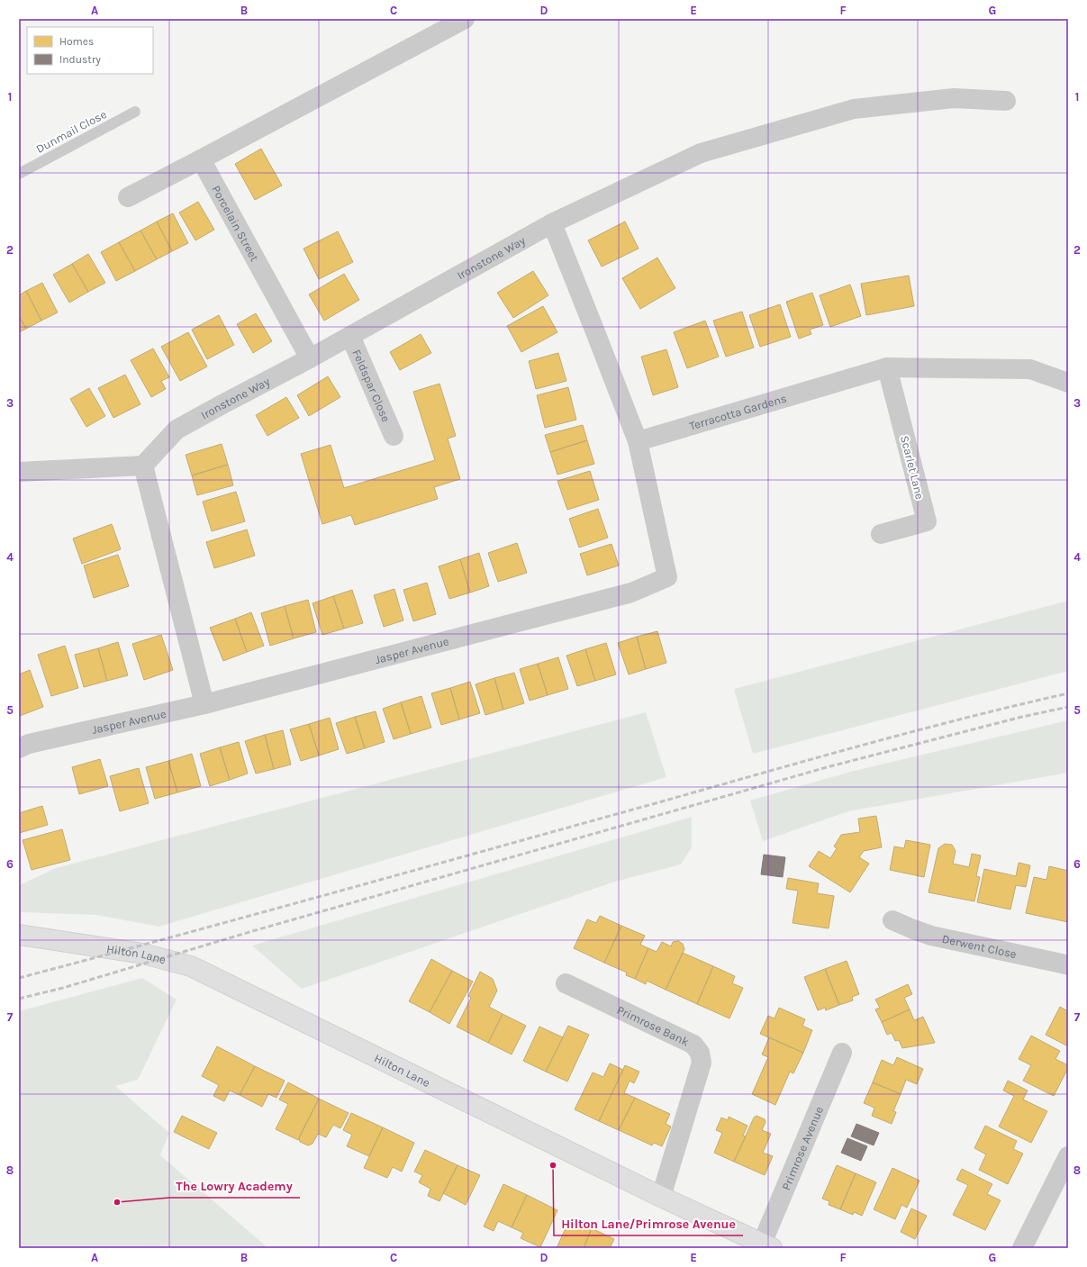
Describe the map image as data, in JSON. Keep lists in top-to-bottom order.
{
  "streets": {
    "street": [
      "Porcelain Street",
      "Ironstone Way",
      "Feldspar Close",
      "Terracotta Gardens",
      "Scarlet Lane",
      "Jasper Avenue",
      "Derwent Close",
      "Hilton Lane",
      "Primrose Bank",
      "Primrose Avenue"
    ],
    "lane": ["Dunmail Close"]
  },
  "crossings": [
    ["Porcelain Street", "Ironstone Way"],
    ["Ironstone Way", "Feldspar Close"],
    ["Terracotta Gardens", "Scarlet Lane"],
    ["Terracotta Gardens", "Jasper Avenue"],
    ["Hilton Lane", "Primrose Bank"],
    ["Hilton Lane", "Primrose Avenue"]
  ],
  "places": ["Hilton Lane/Primrose Avenue", "The Lowry Academy"],
  "legend": ["Homes", "Industry"],
  "grid": {
    "columns": [
      "A",
      "B",
      "C",
      "D",
      "E",
      "F",
      "G"
    ],
    "rows": [
      "1",
      "2",
      "3",
      "4",
      "5",
      "6",
      "7",
      "8"
    ]
  }
}
